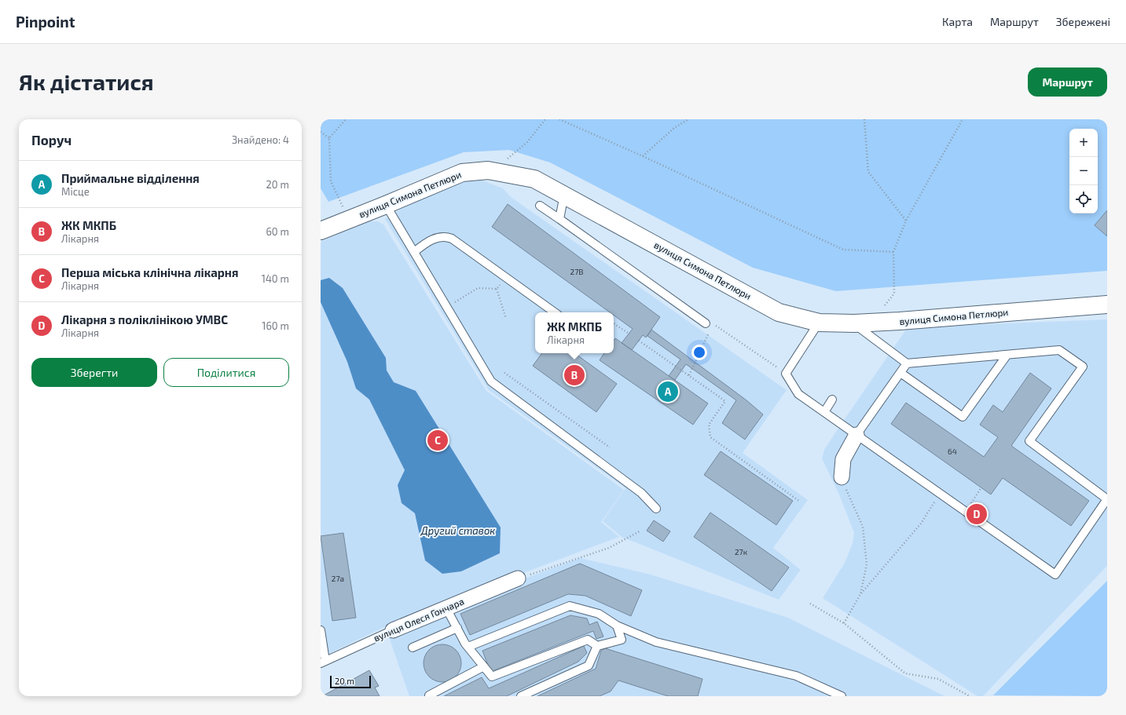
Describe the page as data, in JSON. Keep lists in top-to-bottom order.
{
  "streets": {
    "street": ["вулиця Симона Петлюри", "вулиця Олеся Гончара"]
  },
  "water": ["Другий ставок"],
  "house_numbers": [
    "27В",
    "64",
    "27к",
    "27а"
  ],
  "scale_bar": "20 m",
  "page": {
    "header": "Pinpoint",
    "nav": ["Карта", "Маршрут", "Збережені"],
    "buttons": [
      "Маршрут",
      ["Зберегти", "Поділитися"]
    ],
    "title": "Як дістатися",
    "heading": ["Поруч", "Знайдено: 4"],
    "map_buttons": ["+", "−"],
    "list": [
      {
        "mark": "A",
        "name": "Приймальне відділення",
        "note": "Місце",
        "value": "20 m"
      },
      {
        "mark": "B",
        "name": "ЖК МКПБ",
        "note": "Лікарня",
        "value": "60 m"
      },
      {
        "mark": "C",
        "name": "Перша міська клінічна лікарня",
        "note": "Лікарня",
        "value": "140 m"
      },
      {
        "mark": "D",
        "name": "Лікарня з поліклінікою УМВС",
        "note": "Лікарня",
        "value": "160 m"
      }
    ],
    "popup": ["ЖК МКПБ", "Лікарня"],
    "pins": [
      "B",
      "A",
      "C",
      "D"
    ],
    "scale": "20 m"
  }
}
